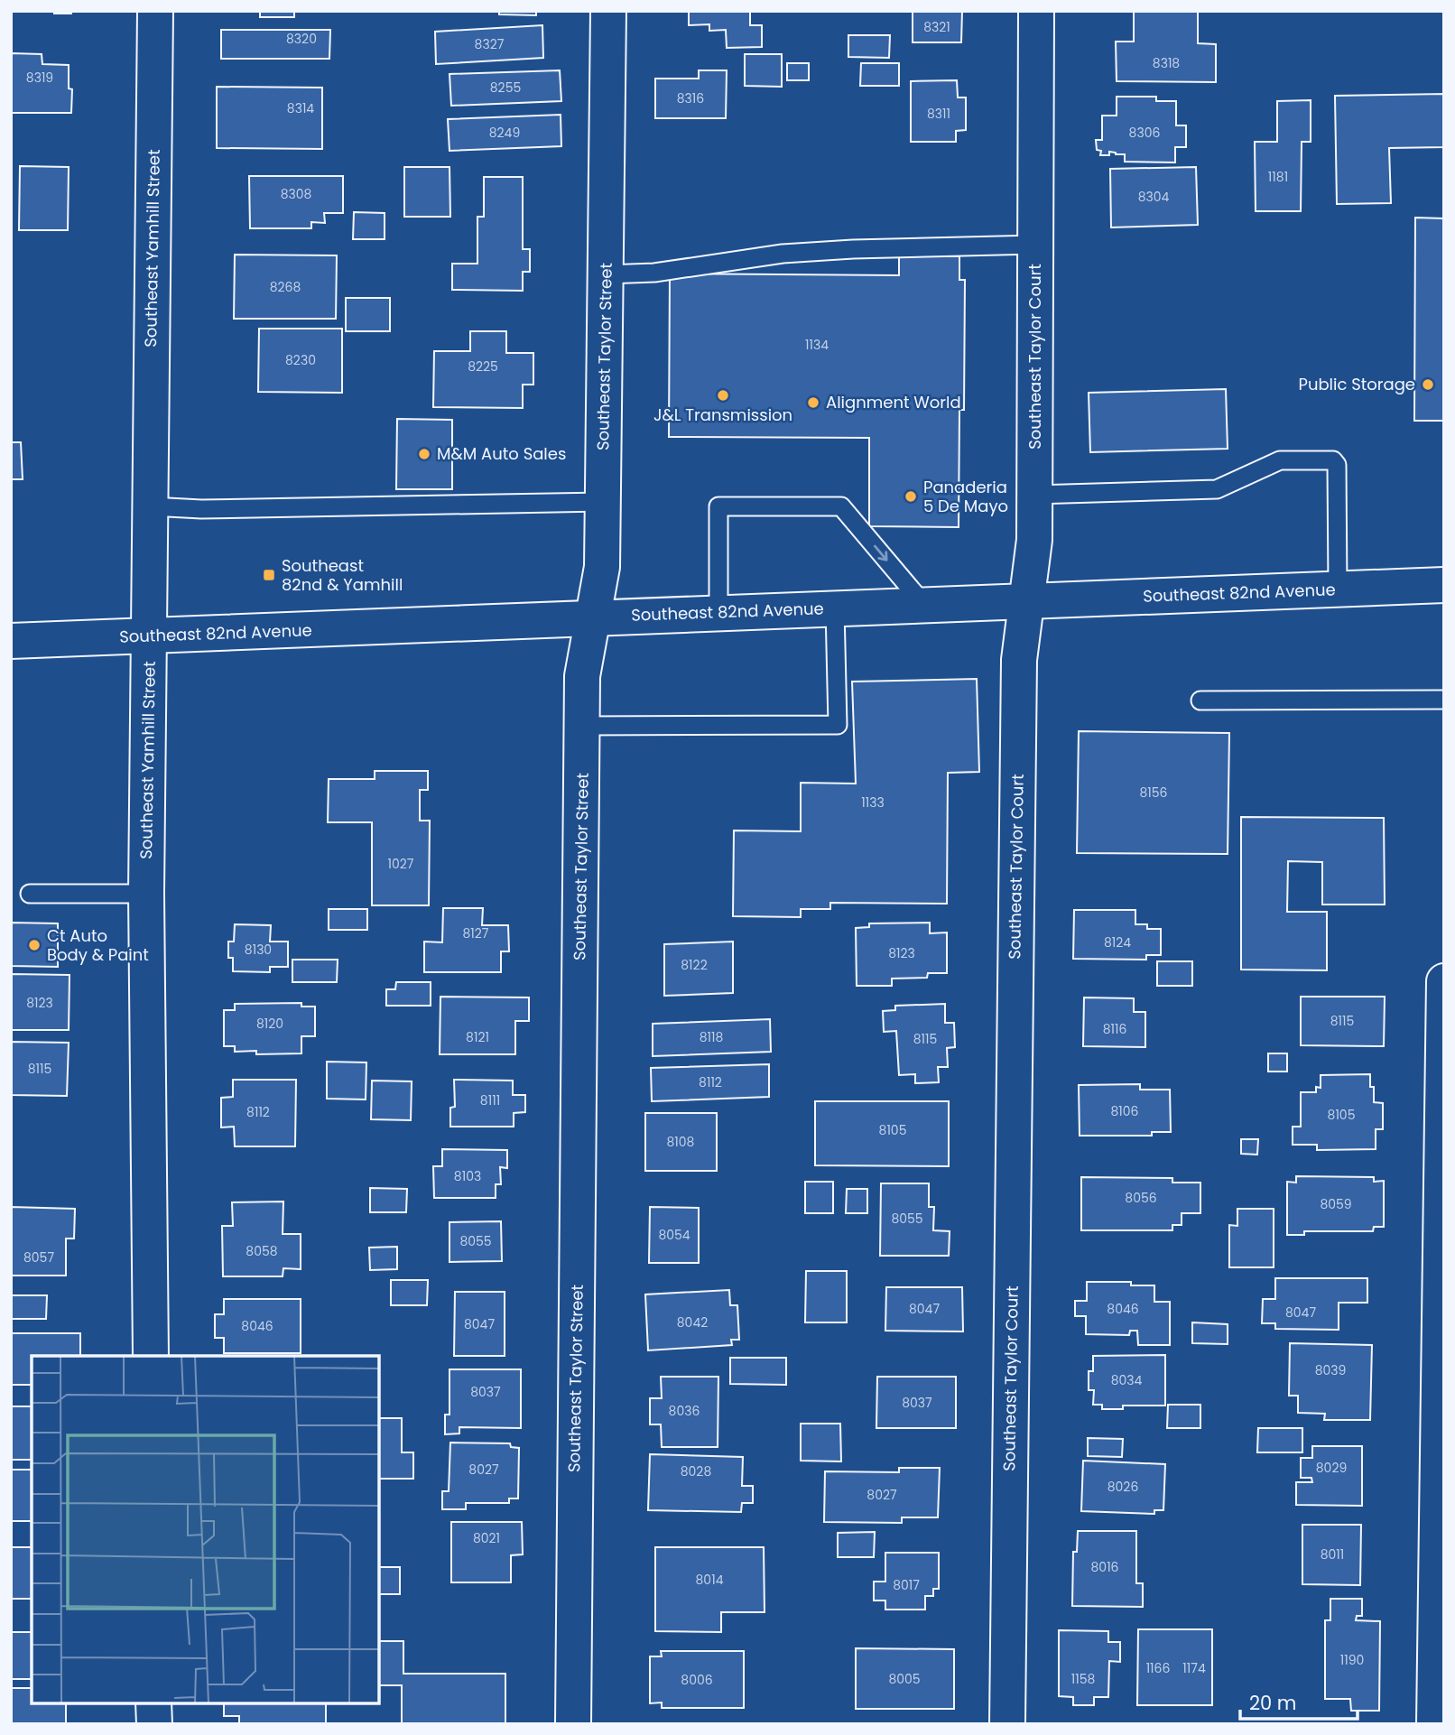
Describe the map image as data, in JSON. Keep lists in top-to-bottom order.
{
  "streets": {
    "street": [
      "Southeast Yamhill Street",
      "Southeast Taylor Street",
      "Southeast Taylor Court",
      "Southeast 82nd Avenue"
    ]
  },
  "crossings": [
    ["Southeast Yamhill Street", "Southeast 82nd Avenue"],
    ["Southeast Taylor Street", "Southeast 82nd Avenue"],
    ["Southeast Taylor Court", "Southeast 82nd Avenue"]
  ],
  "places": {
    "other": [
      "Public Storage",
      "J&L Transmission",
      "Alignment World",
      "M&M Auto Sales",
      "Panaderia 5 De Mayo",
      "Ct Auto Body & Paint"
    ],
    "transit": ["Southeast 82nd & Yamhill"]
  },
  "house_numbers": [
    "8321",
    "8320",
    "8327",
    "8318",
    "8319",
    "8255",
    "8316",
    "8314",
    "8311",
    "8249",
    "8306",
    "1181",
    "8308",
    "8304",
    "8268",
    "1134",
    "8230",
    "8225",
    "8156",
    "1133",
    "1027",
    "8127",
    "8124",
    "8130",
    "8123",
    "8122",
    "8123",
    "8115",
    "8120",
    "8116",
    "8121",
    "8118",
    "8115",
    "8115",
    "8112",
    "8111",
    "8106",
    "8112",
    "8105",
    "8105",
    "8108",
    "8103",
    "8056",
    "8059",
    "8055",
    "8054",
    "8055",
    "8058",
    "8057",
    "8047",
    "8046",
    "8047",
    "8042",
    "8047",
    "8046",
    "8039",
    "8034",
    "8037",
    "8037",
    "8036",
    "8029",
    "8027",
    "8028",
    "8026",
    "8027",
    "8021",
    "8011",
    "8016",
    "8014",
    "8017",
    "1190",
    "1166",
    "1174",
    "8005",
    "1158",
    "8006"
  ],
  "scale_bar": "20 m"
}
